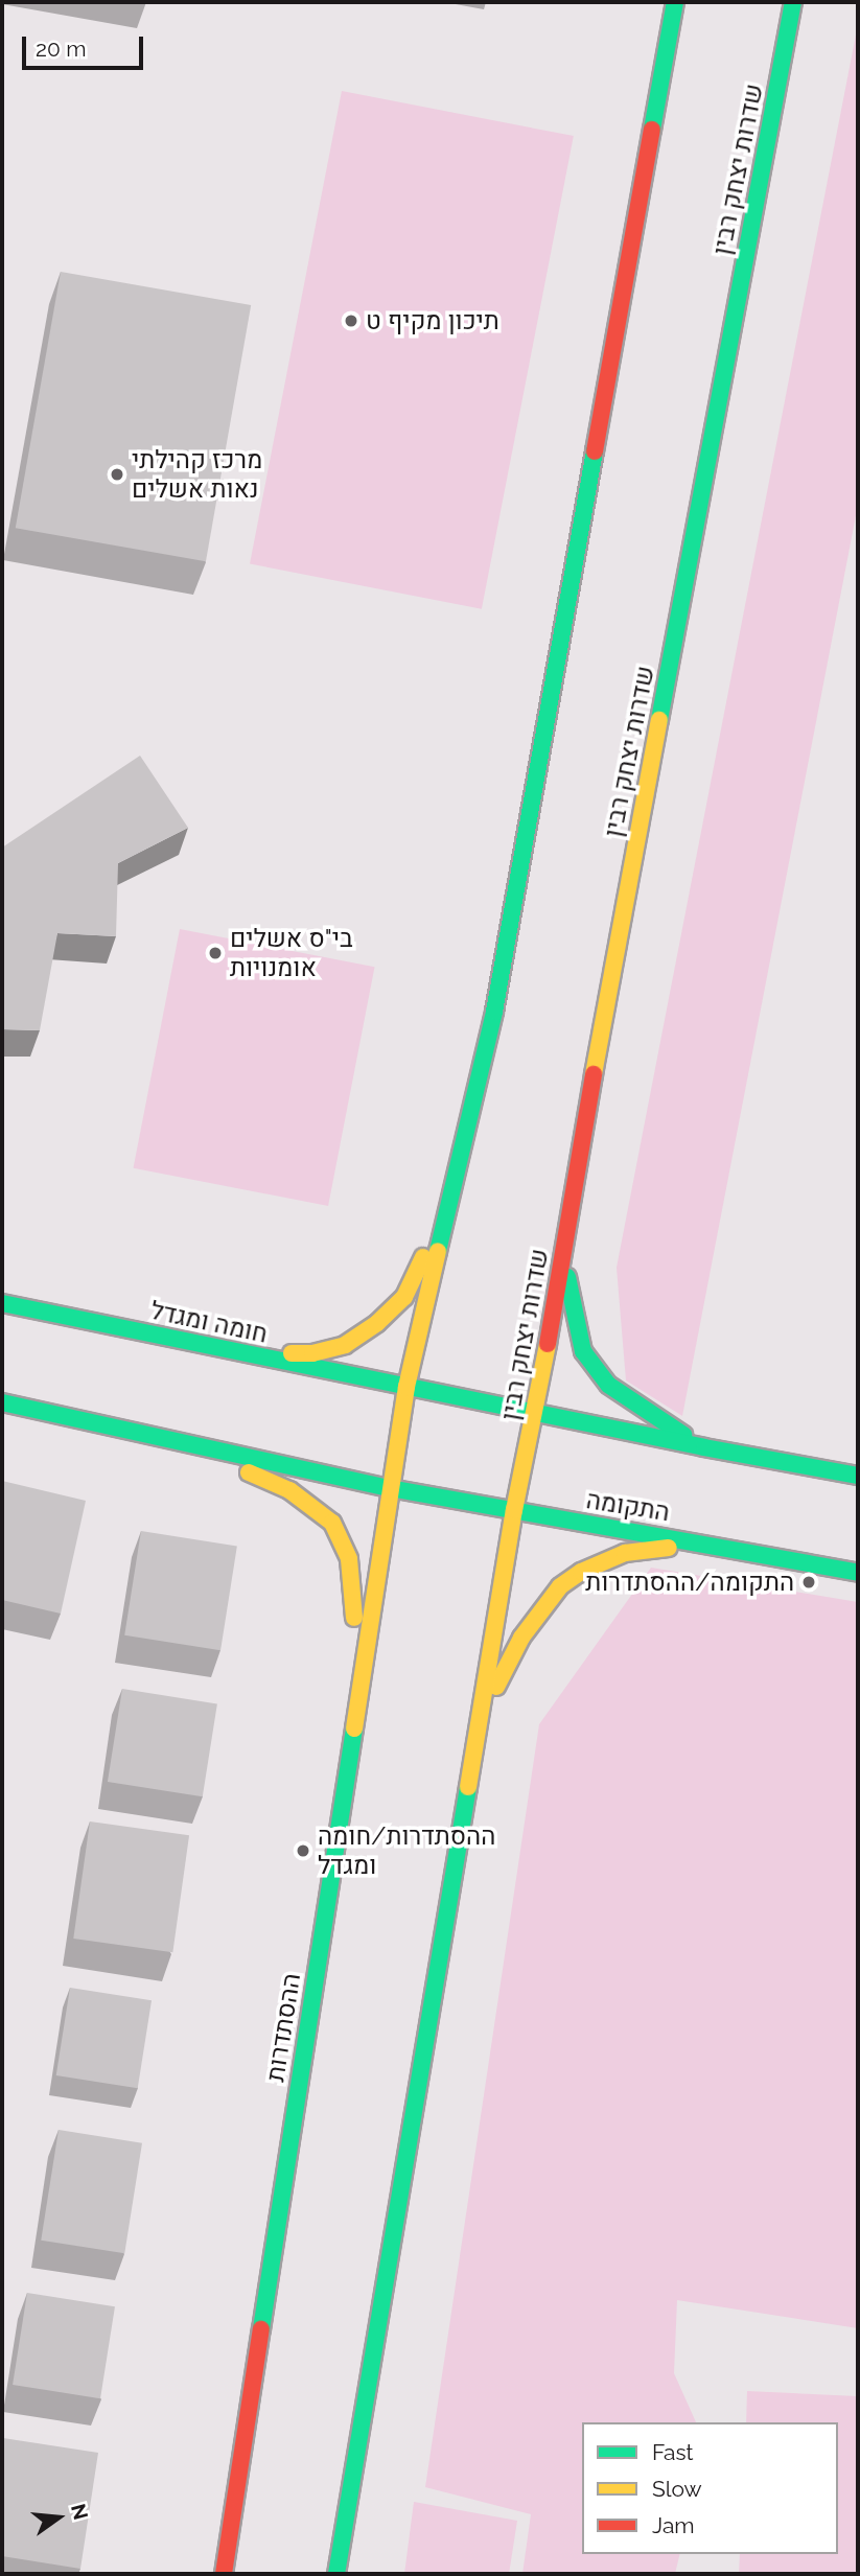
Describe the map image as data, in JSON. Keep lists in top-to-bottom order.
{
  "streets": {
    "main road": [
      "שדרות יצחק רבין",
      "חומה ומגדל",
      "התקומה",
      "ההסתדרות"
    ]
  },
  "crossings": [
    ["שדרות יצחק רבין", "התקומה"],
    ["התקומה", "ההסתדרות"]
  ],
  "places": [
    "תיכון מקיף ט",
    "מרכז קהילתי נאות אשלים",
    "בי\"ס אשלים אומנויות",
    "התקומה/ההסתדרות",
    "ההסתדרות/חומה ומגדל"
  ],
  "legend": ["Fast", "Slow", "Jam"],
  "scale_bar": "20 m",
  "north": "right"
}
